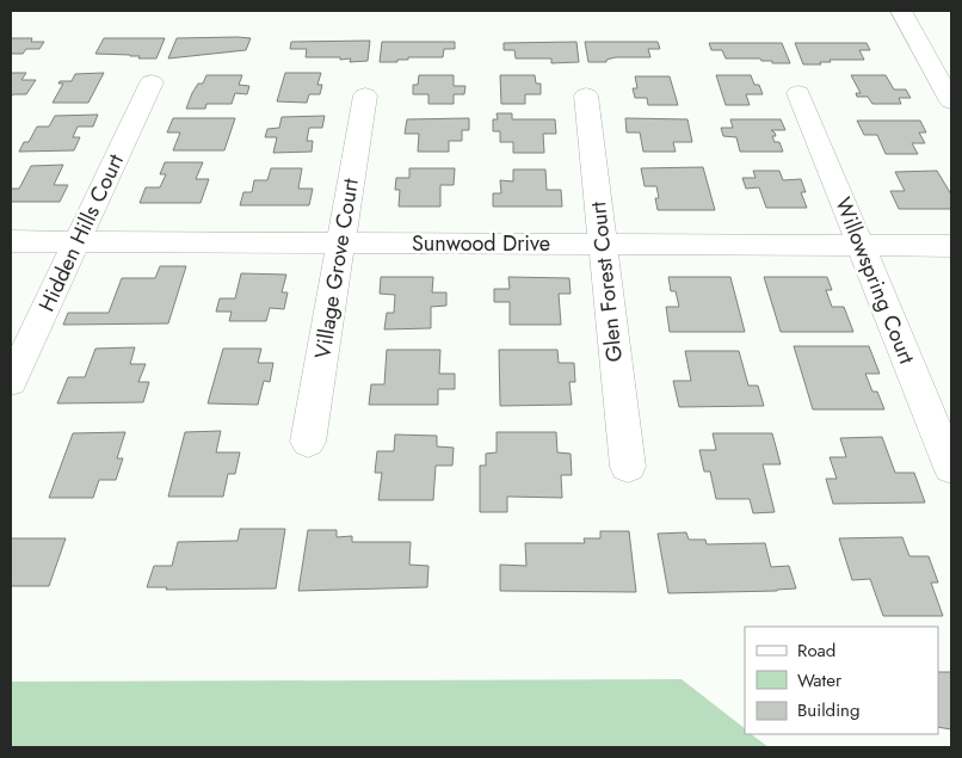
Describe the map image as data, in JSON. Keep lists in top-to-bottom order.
{
  "streets": {
    "street": [
      "Hidden Hills Court",
      "Sunwood Drive",
      "Village Grove Court",
      "Willowspring Court",
      "Glen Forest Court"
    ]
  },
  "crossings": [
    ["Hidden Hills Court", "Sunwood Drive"],
    ["Sunwood Drive", "Village Grove Court"],
    ["Sunwood Drive", "Willowspring Court"],
    ["Sunwood Drive", "Glen Forest Court"]
  ],
  "legend": ["Road", "Water", "Building"]
}
